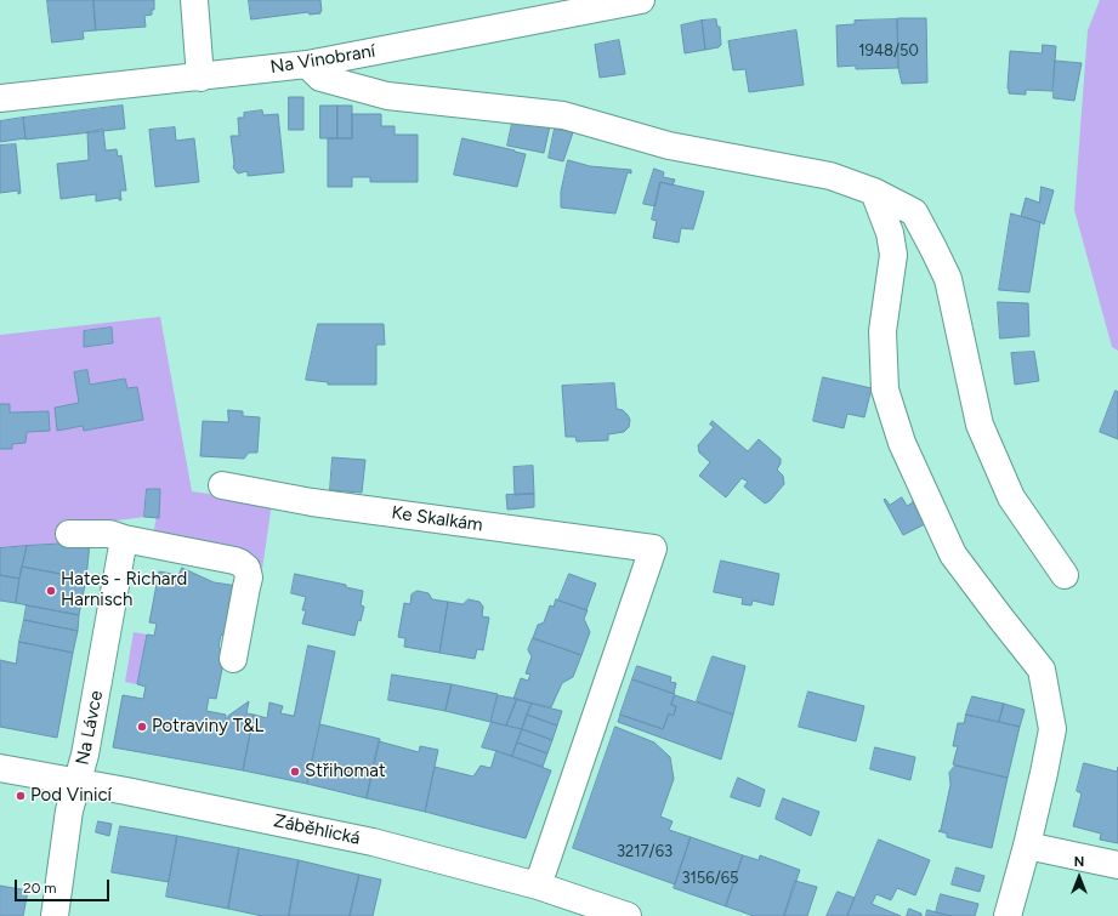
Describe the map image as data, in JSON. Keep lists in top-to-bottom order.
{
  "streets": {
    "street": [
      "Na Vinobraní",
      "Ke Skalkám",
      "Na Lávce",
      "Záběhlická"
    ]
  },
  "crossings": [
    ["Ke Skalkám", "Záběhlická"],
    ["Na Lávce", "Záběhlická"]
  ],
  "places": [
    "Hates - Richard Harnisch",
    "Potraviny T&L",
    "Střihomat",
    "Pod Vinicí"
  ],
  "house_numbers": ["1948/50", "3217/63", "3156/65"],
  "scale_bar": "20 m",
  "north": "top"
}
